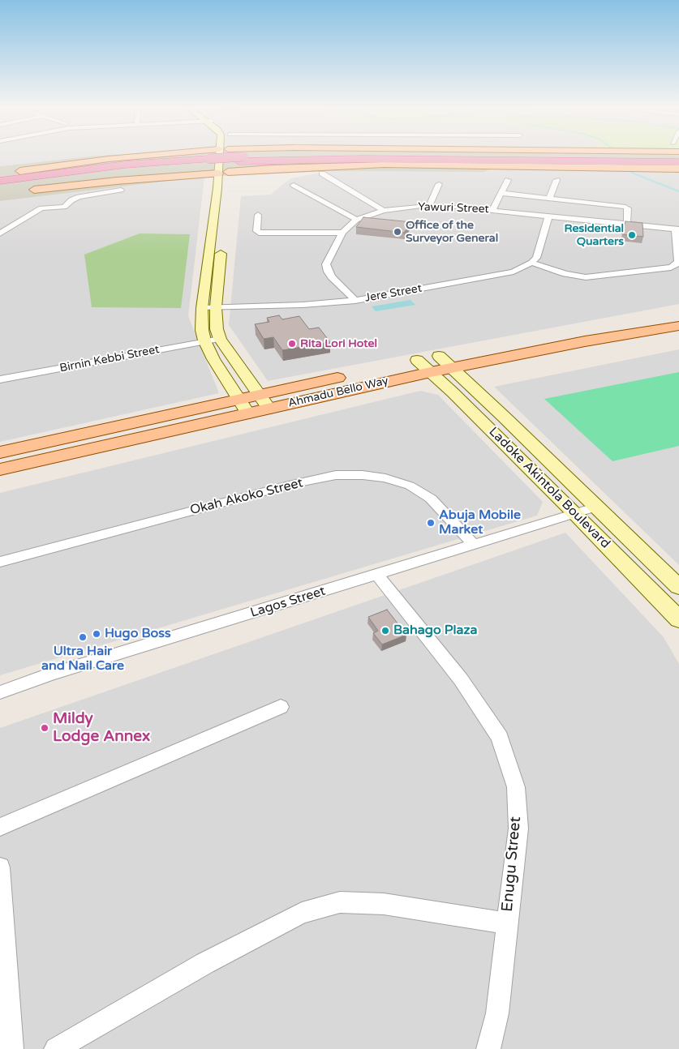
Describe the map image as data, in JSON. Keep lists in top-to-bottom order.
{
  "streets": {
    "main road": ["Ahmadu Bello Way"],
    "street": [
      "Yawuri Street",
      "Jere Street",
      "Birnin Kebbi Street",
      "Ladoke Akintola Boulevard",
      "Okah Akoko Street",
      "Lagos Street",
      "Enugu Street"
    ]
  },
  "crossings": [
    ["Yawuri Street", "Jere Street"],
    ["Ahmadu Bello Way", "Ladoke Akintola Boulevard"],
    ["Ladoke Akintola Boulevard", "Lagos Street"],
    ["Okah Akoko Street", "Lagos Street"],
    ["Lagos Street", "Enugu Street"]
  ],
  "places": [
    "Office of the Surveyor General",
    "Residential Quarters",
    "Rita Lori Hotel",
    "Abuja Mobile Market",
    "Bahago Plaza",
    "Hugo Boss",
    "Ultra Hair and Nail Care",
    "Mildy Lodge Annex"
  ]
}
